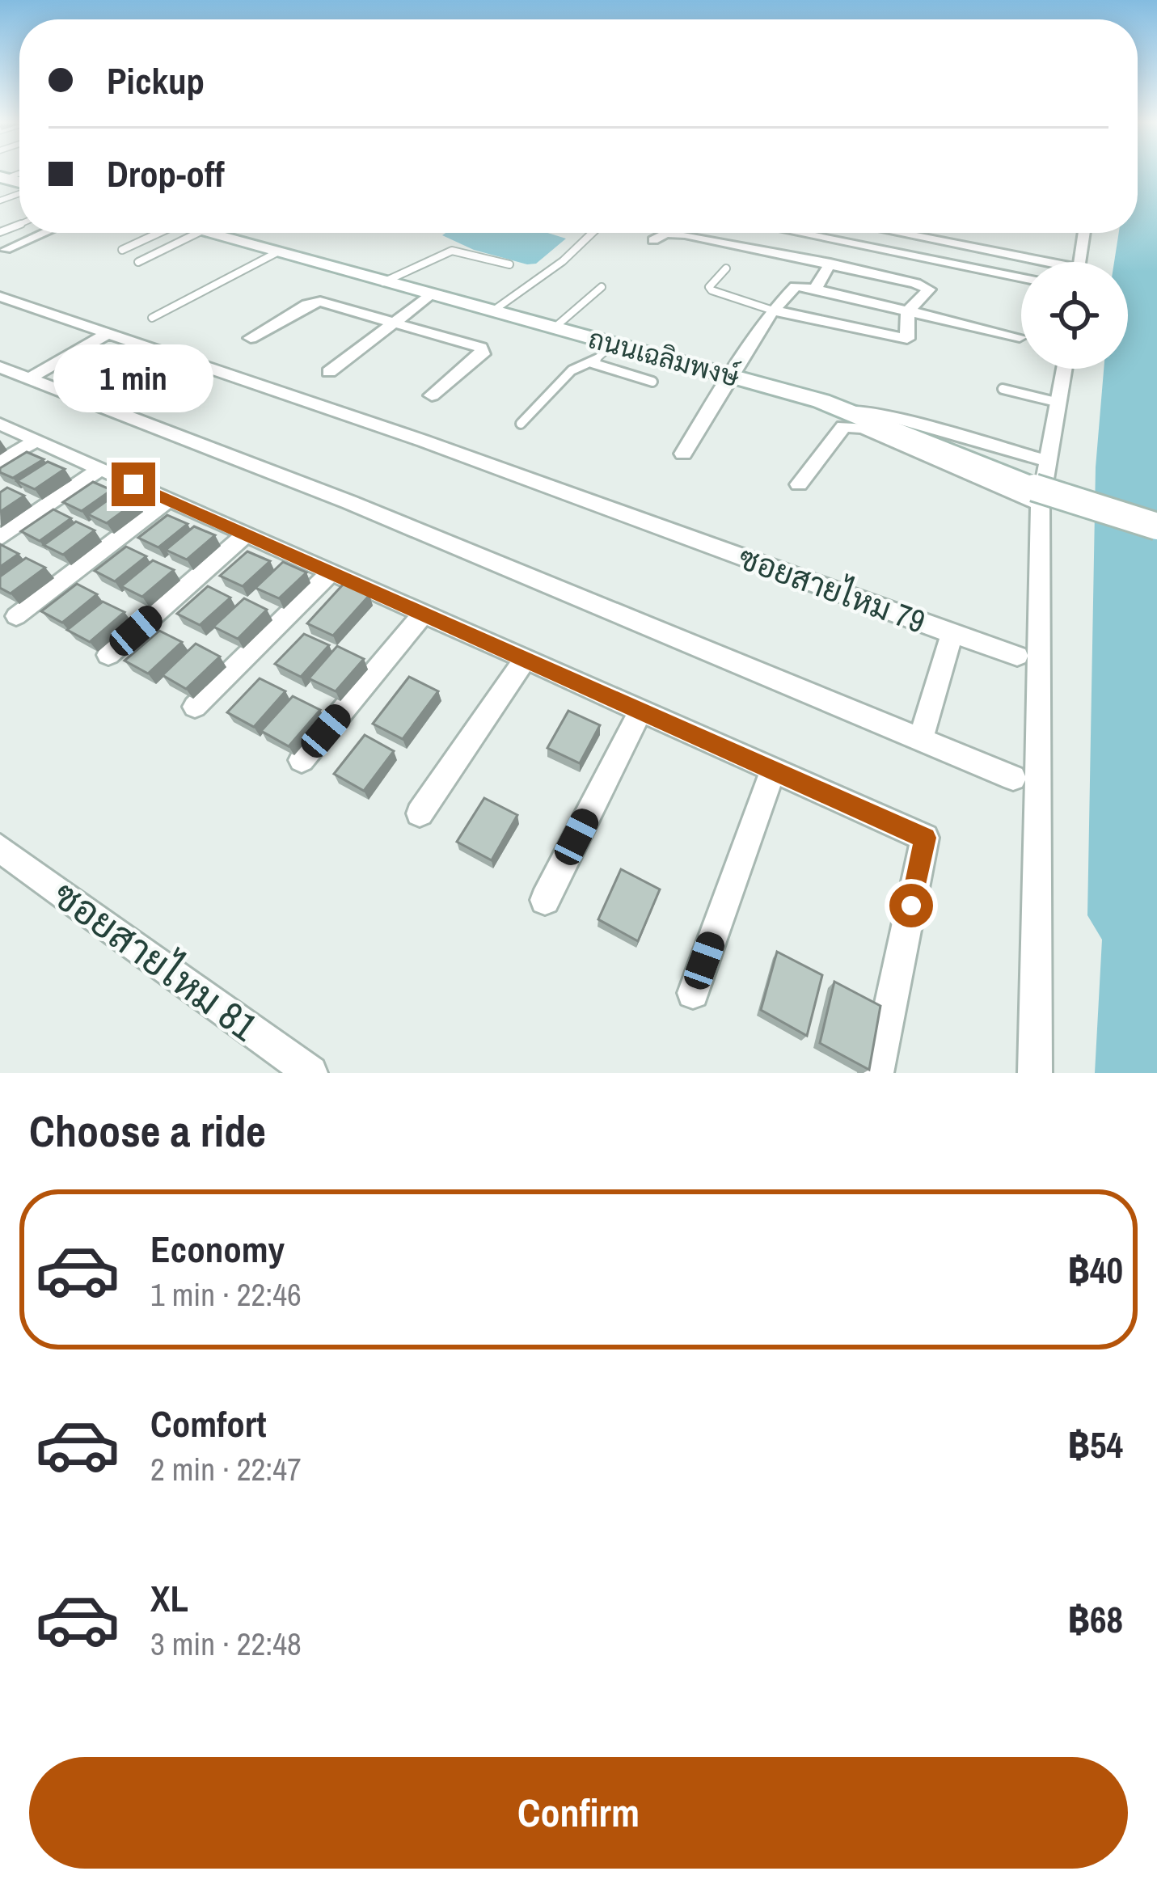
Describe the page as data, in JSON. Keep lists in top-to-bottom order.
{
  "streets": {
    "main road": ["ถนนเฉลิมพงษ์"],
    "street": ["ซอยสายไหม 79", "ซอยสายไหม 81"]
  },
  "page": {
    "banner": ["Pickup", "Drop-off"],
    "bubble": "1 min",
    "heading": "Choose a ride",
    "list": [
      {
        "name": "Economy",
        "note": "1 min · 22:46",
        "value": "฿40"
      },
      {
        "name": "Comfort",
        "note": "2 min · 22:47",
        "value": "฿54"
      },
      {
        "name": "XL",
        "note": "3 min · 22:48",
        "value": "฿68"
      }
    ],
    "buttons": "Confirm"
  }
}
